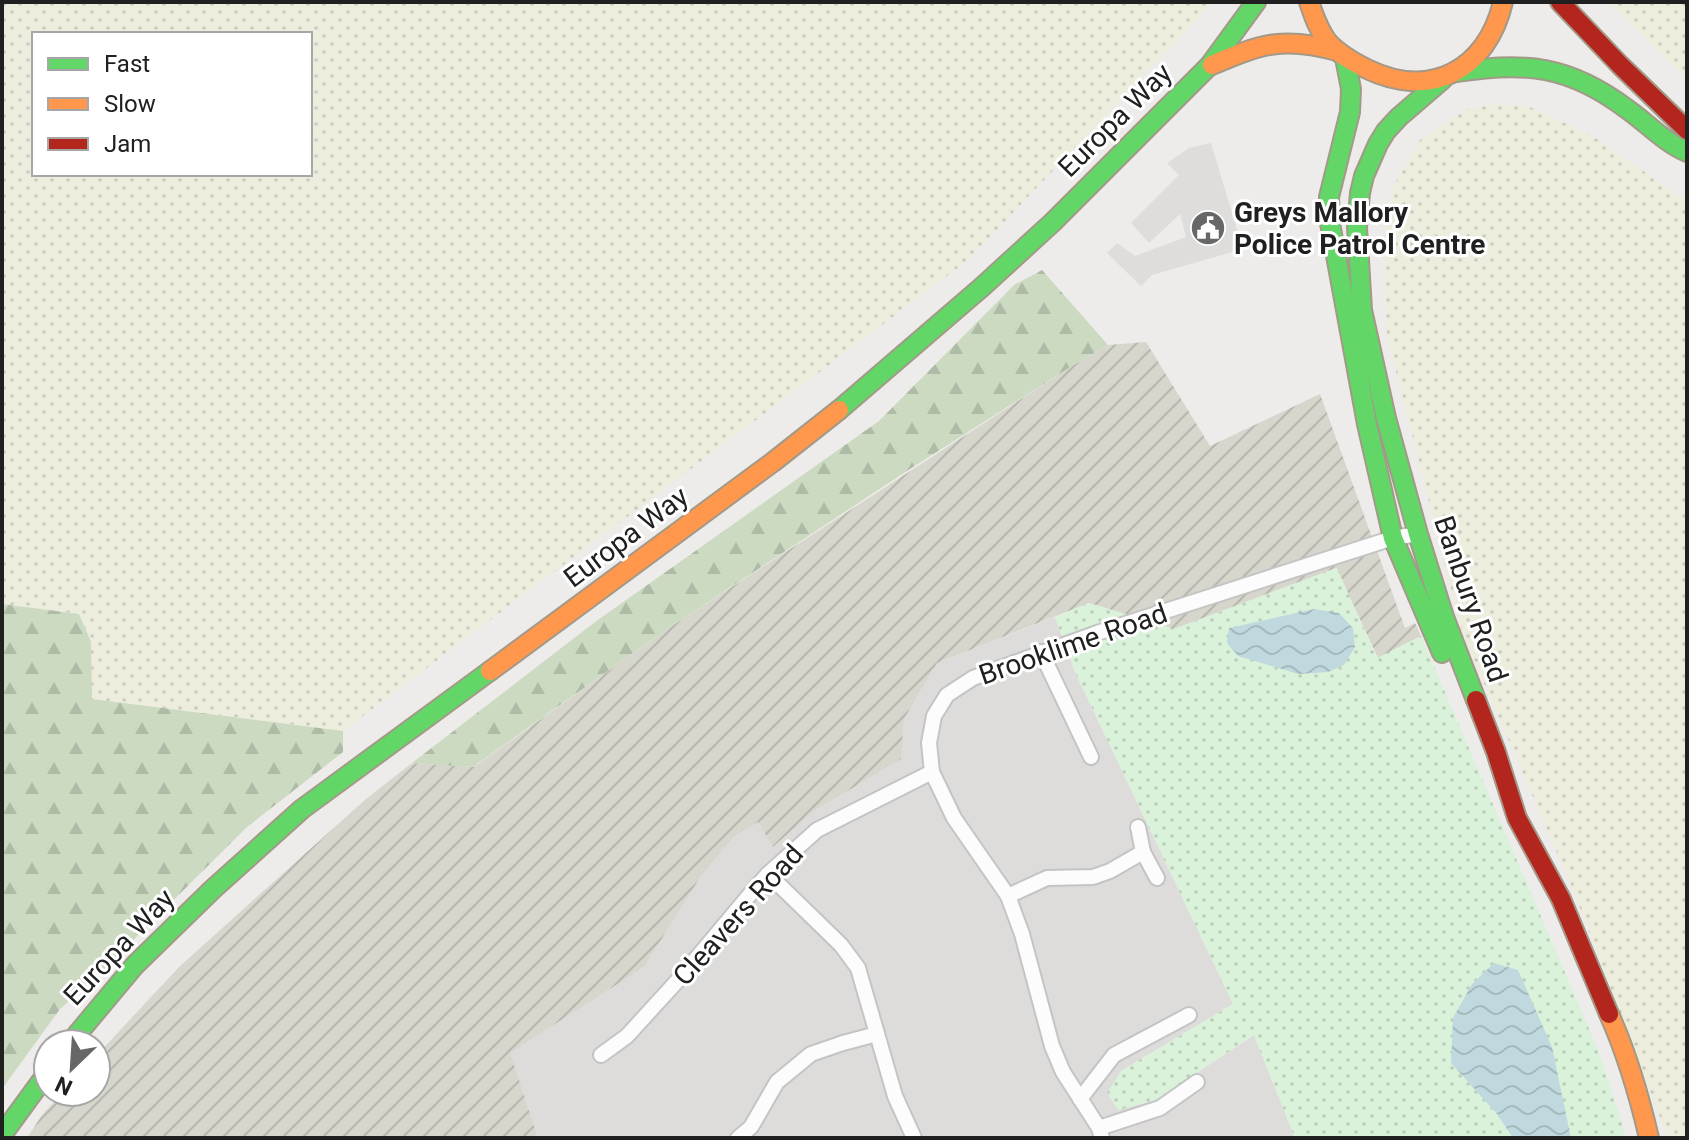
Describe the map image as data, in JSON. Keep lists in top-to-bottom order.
{
  "streets": {
    "main road": ["Europa Way", "Banbury Road"],
    "street": ["Brooklime Road", "Cleavers Road"]
  },
  "crossings": [
    ["Banbury Road", "Brooklime Road"],
    ["Brooklime Road", "Cleavers Road"]
  ],
  "places": {
    "public building": ["Greys Mallory Police Patrol Centre"]
  },
  "legend": ["Fast", "Slow", "Jam"],
  "north": "bottom left"
}
